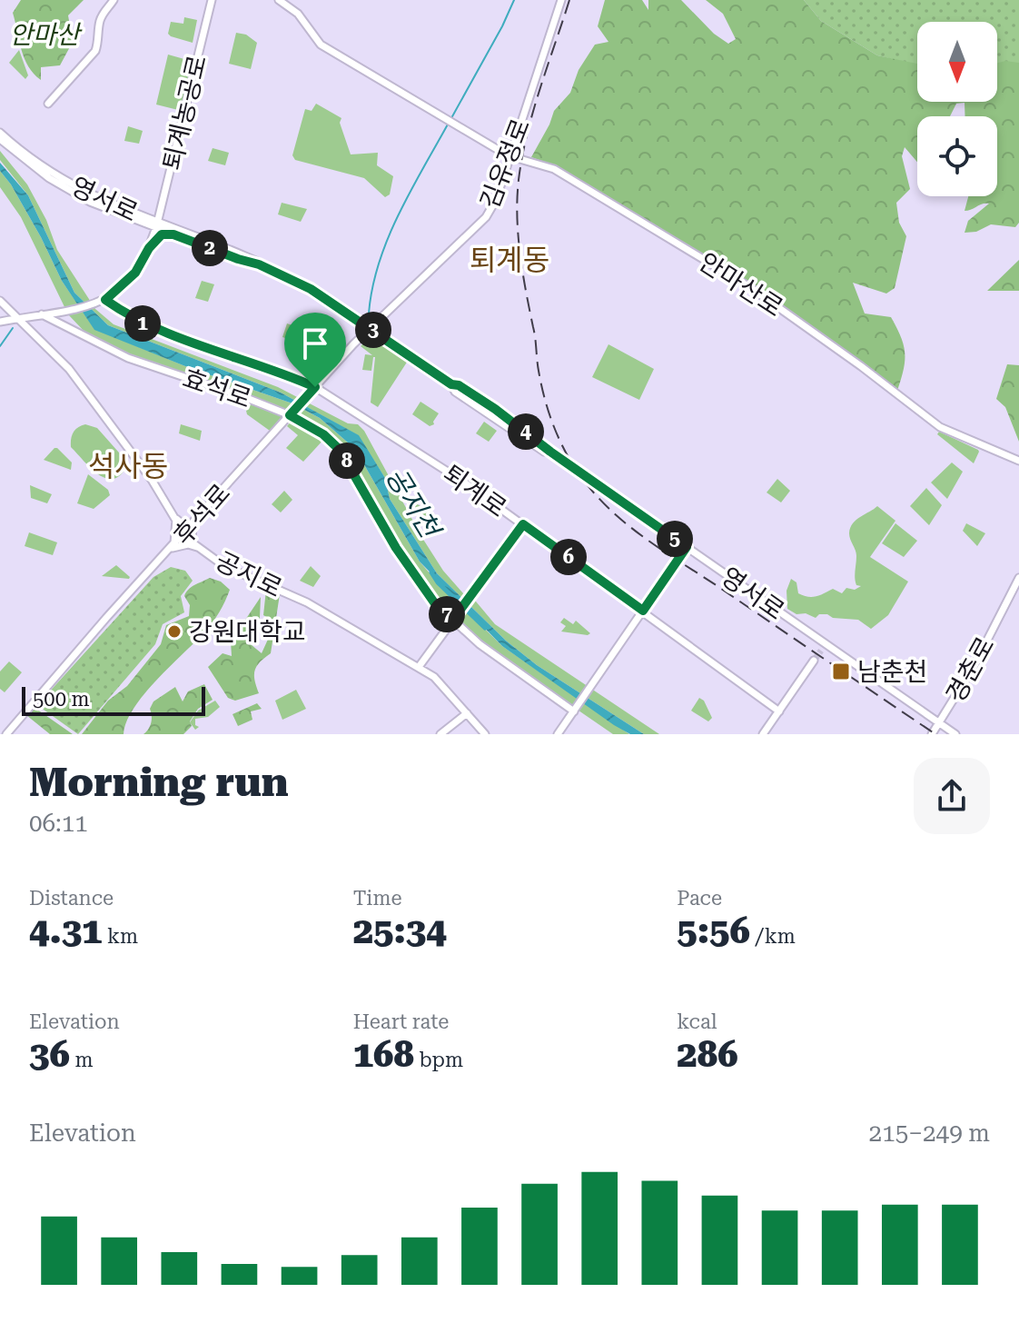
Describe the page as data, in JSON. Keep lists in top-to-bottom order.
{
  "streets": {
    "street": [
      "퇴계농공로",
      "김유정로",
      "영서로",
      "안마산로",
      "효석로",
      "퇴계로",
      "후석로",
      "공지로",
      "경춘로"
    ]
  },
  "crossings": [
    ["퇴계농공로", "영서로"],
    ["김유정로", "영서로"],
    ["김유정로", "안마산로"],
    ["영서로", "경춘로"],
    ["효석로", "후석로"],
    ["퇴계로", "후석로"],
    ["후석로", "공지로"]
  ],
  "districts": ["퇴계동", "석사동"],
  "water": ["공지천"],
  "parks": ["안마산"],
  "places": {
    "other": ["강원대학교"],
    "transit": ["남춘천"]
  },
  "scale_bar": "500 m",
  "north": "bottom",
  "page": {
    "pins": [
      "2",
      "1",
      "3",
      "4",
      "8",
      "5",
      "6",
      "7"
    ],
    "scale": "500 m",
    "heading": ["Morning run", "06:11"],
    "stats": [
      ["Distance", "4.31 km"],
      ["Time", "25:34"],
      ["Pace", "5:56 /km"],
      ["Elevation", "36 m"],
      ["Heart rate", "168 bpm"],
      ["kcal", "286"]
    ],
    "chart": ["Elevation", "215–249 m"]
  }
}
